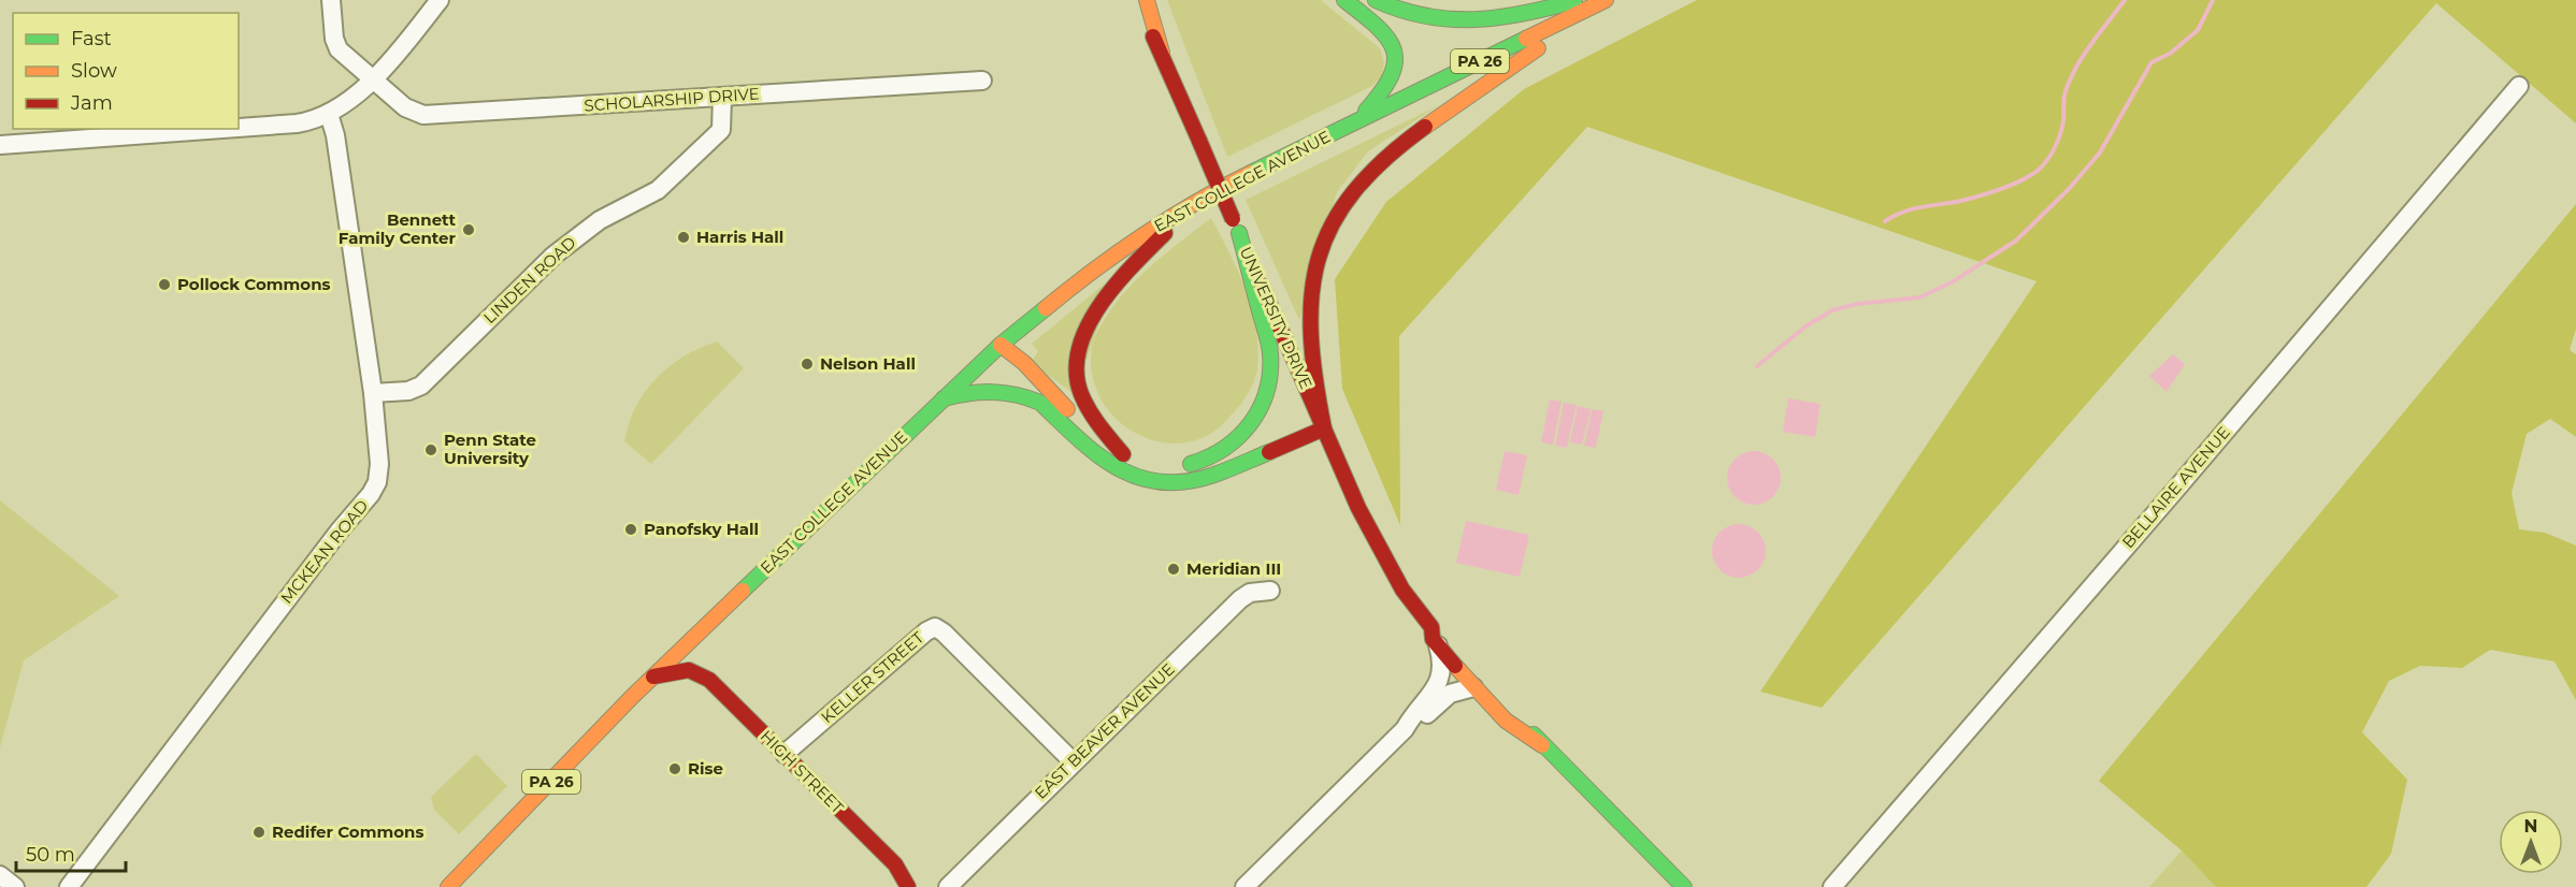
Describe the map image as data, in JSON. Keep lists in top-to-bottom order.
{
  "streets": {
    "main road": [
      "PA 26",
      "EAST COLLEGE AVENUE",
      "UNIVERSITY DRIVE",
      "HIGH STREET"
    ],
    "street": [
      "SCHOLARSHIP DRIVE",
      "LINDEN ROAD",
      "BELLAIRE AVENUE",
      "MCKEAN ROAD",
      "KELLER STREET",
      "EAST BEAVER AVENUE"
    ]
  },
  "crossings": [
    ["SCHOLARSHIP DRIVE", "LINDEN ROAD"],
    ["LINDEN ROAD", "MCKEAN ROAD"],
    ["KELLER STREET", "EAST BEAVER AVENUE"],
    ["KELLER STREET", "HIGH STREET"]
  ],
  "places": [
    "Bennett Family Center",
    "Harris Hall",
    "Pollock Commons",
    "Nelson Hall",
    "Penn State University",
    "Panofsky Hall",
    "Meridian III",
    "Rise",
    "Redifer Commons"
  ],
  "legend": ["Fast", "Slow", "Jam"],
  "scale_bar": "50 m",
  "north": "top"
}
